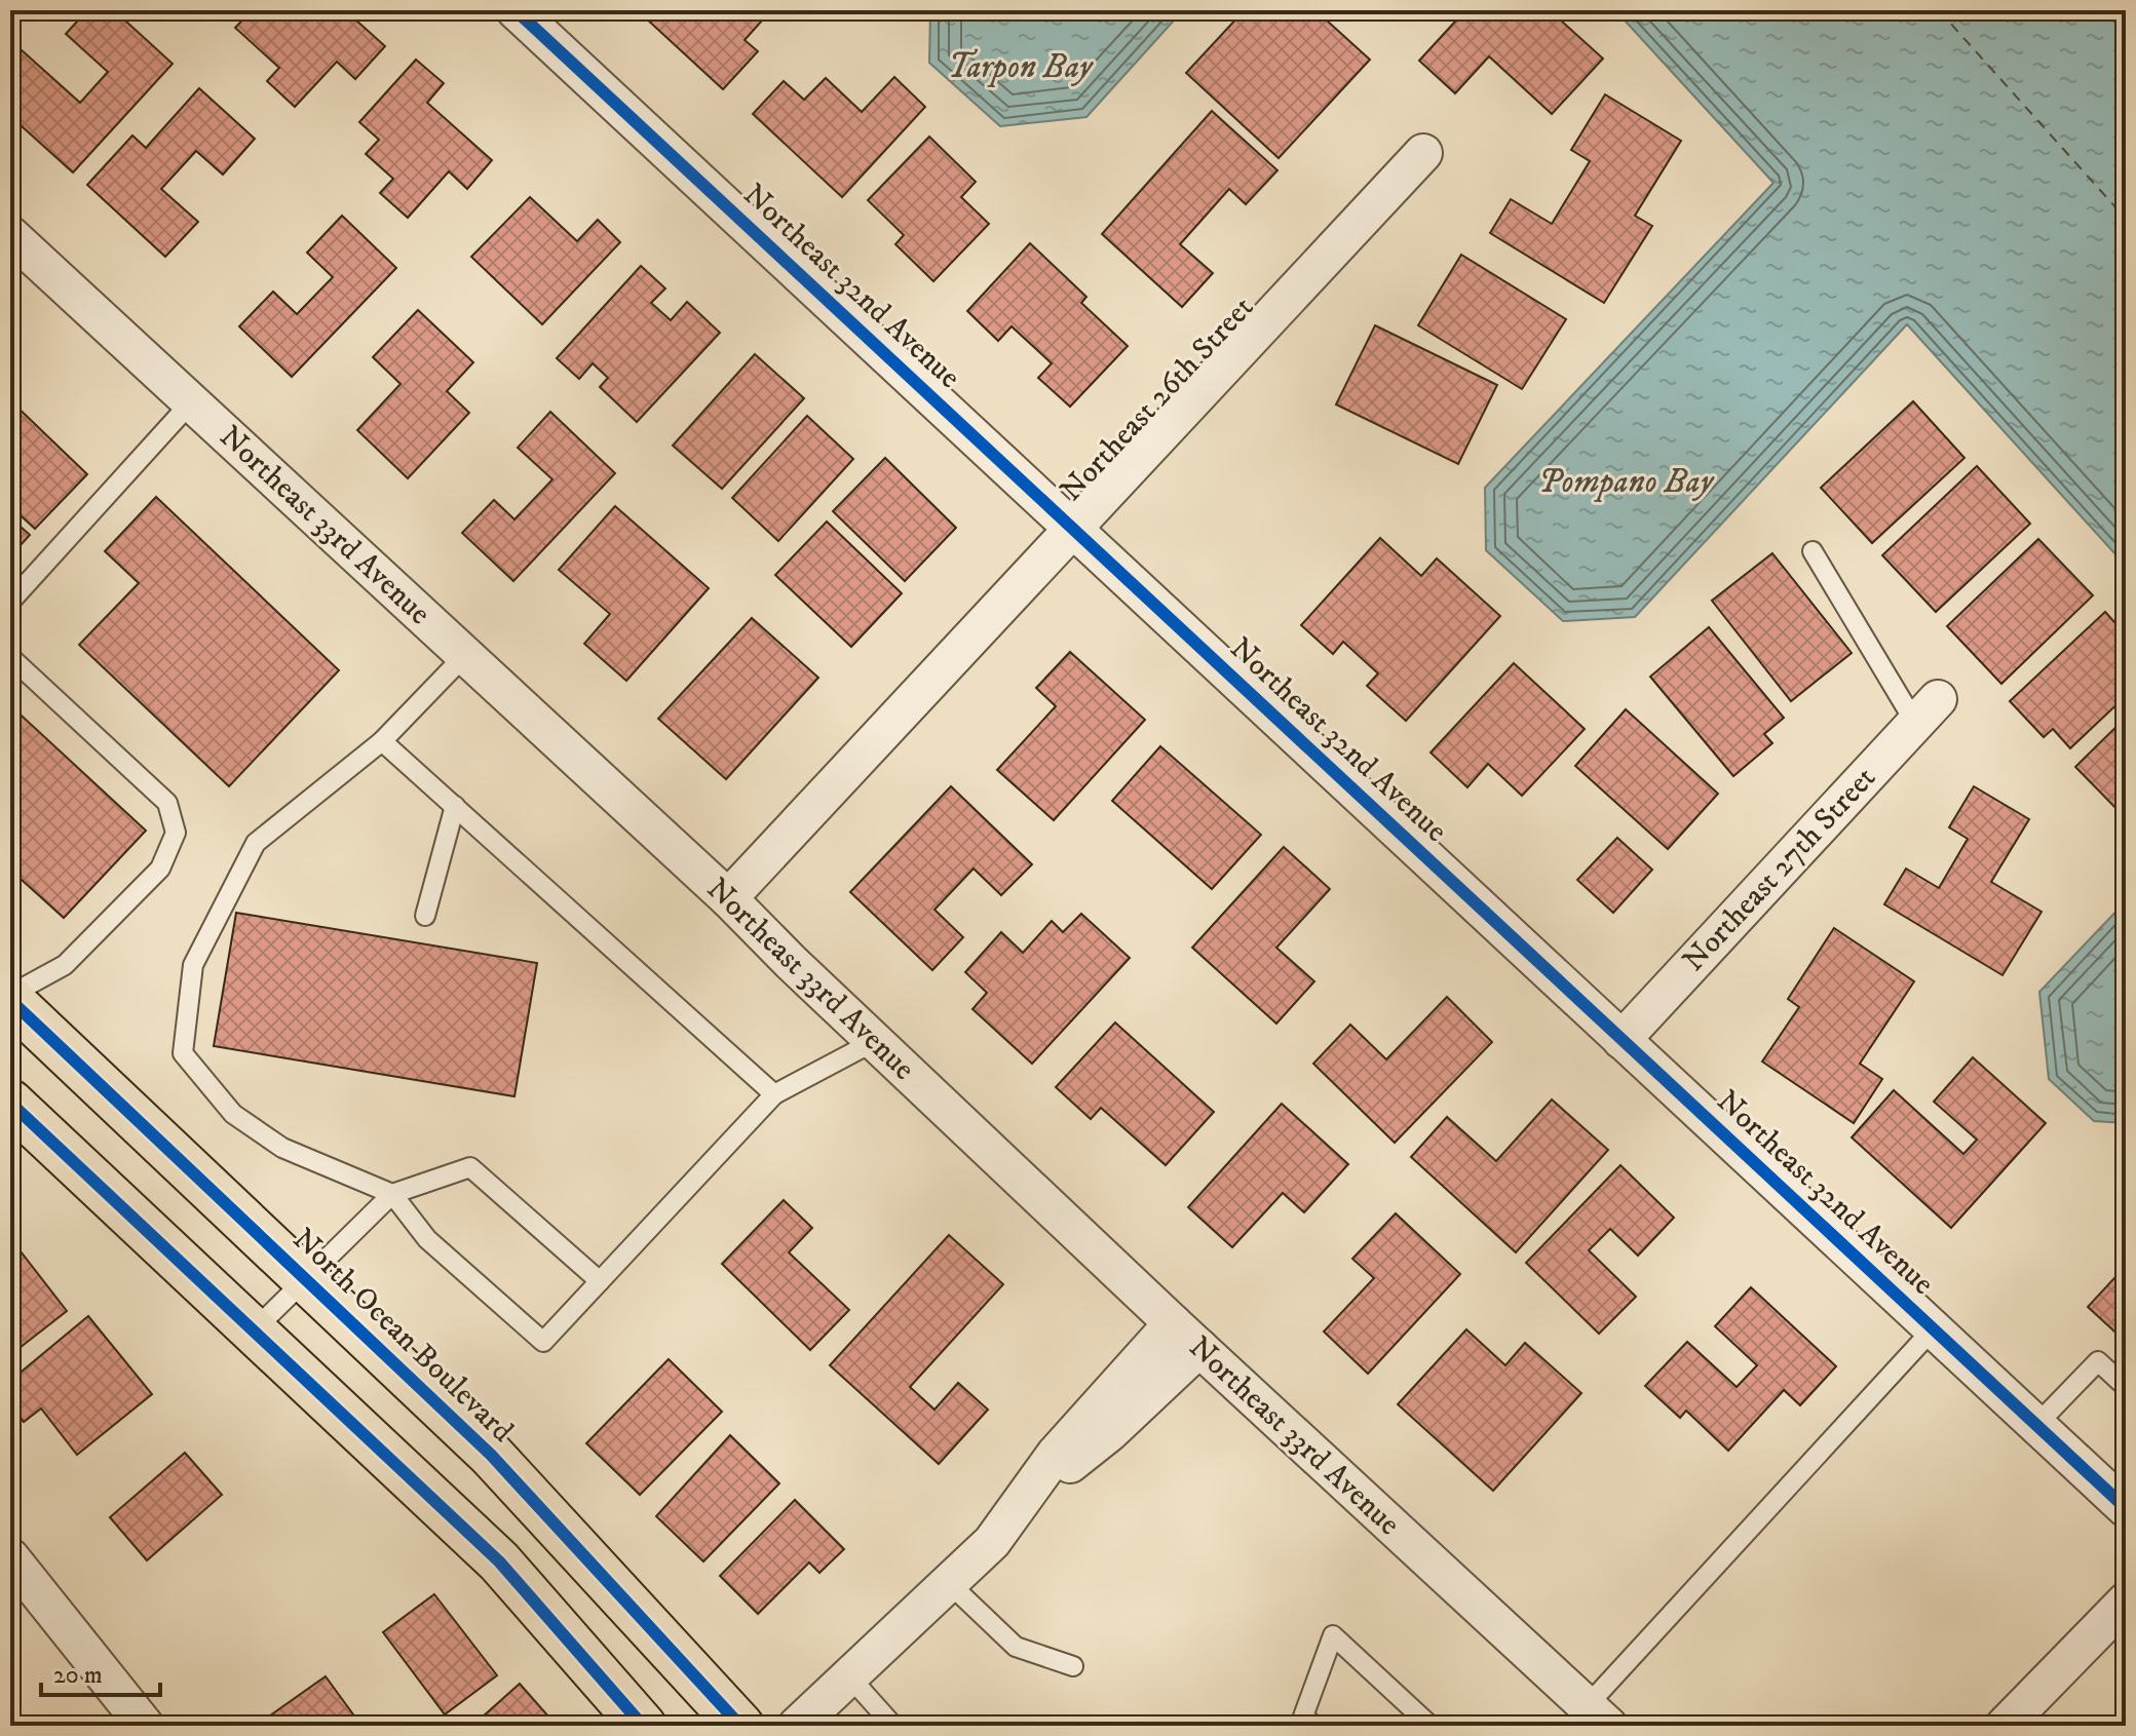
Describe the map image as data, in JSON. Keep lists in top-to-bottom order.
{
  "streets": {
    "main road": ["North Ocean Boulevard"],
    "street": [
      "Northeast 32nd Avenue",
      "Northeast 26th Street",
      "Northeast 33rd Avenue",
      "Northeast 27th Street"
    ]
  },
  "crossings": [
    ["Northeast 32nd Avenue", "Northeast 26th Street"],
    ["Northeast 32nd Avenue", "Northeast 27th Street"],
    ["Northeast 26th Street", "Northeast 33rd Avenue"]
  ],
  "water": ["Tarpon Bay", "Pompano Bay"],
  "scale_bar": "20 m"
}
